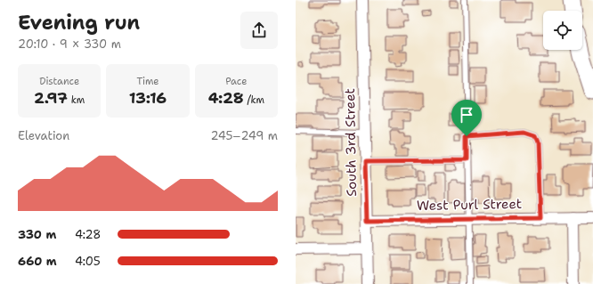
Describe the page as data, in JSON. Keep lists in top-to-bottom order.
{
  "streets": {
    "street": ["South 3rd Street", "West Purl Street"]
  },
  "crossings": [
    ["South 3rd Street", "West Purl Street"]
  ],
  "page": {
    "heading": ["Evening run", "20:10 · 9 × 330 m"],
    "stats": [
      ["Distance", "2.97 km"],
      ["Time", "13:16"],
      ["Pace", "4:28 /km"]
    ],
    "chart": ["Elevation", "245–249 m"],
    "list": [
      {
        "name": "330 m",
        "note": "4:28"
      },
      {
        "name": "660 m",
        "note": "4:05"
      }
    ]
  }
}
